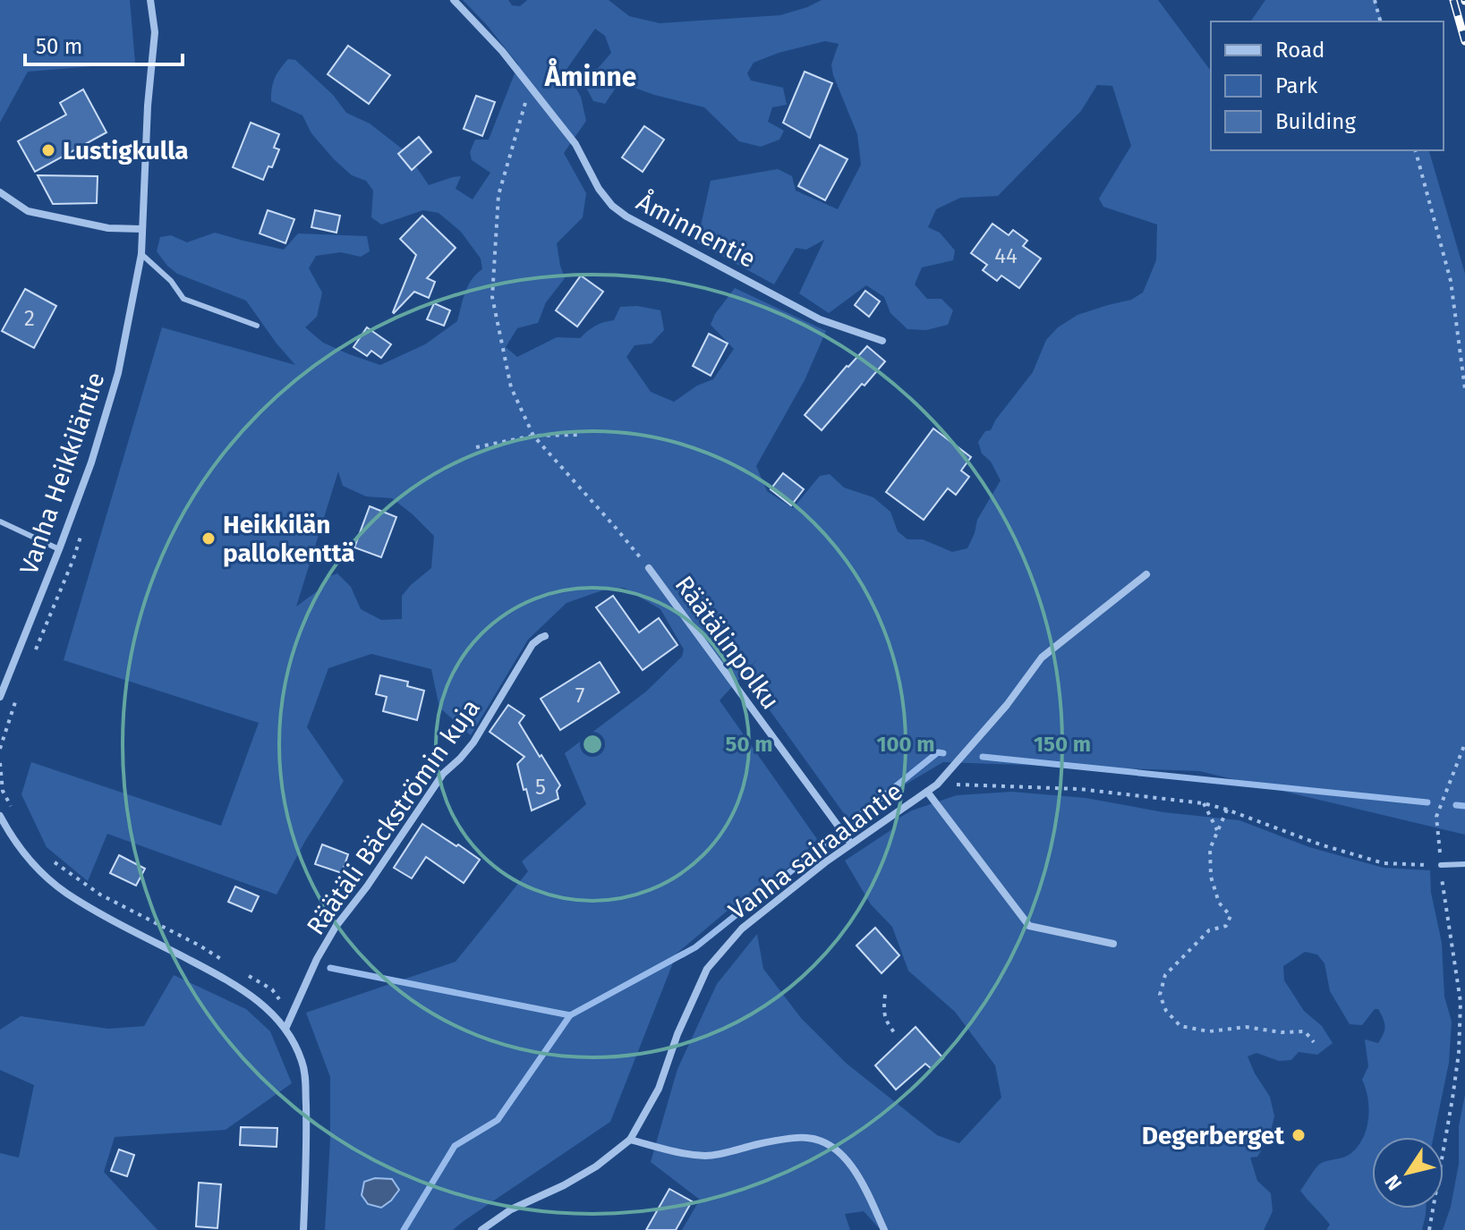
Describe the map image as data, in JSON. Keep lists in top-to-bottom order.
{
  "streets": {
    "street": [
      "Åminnentie",
      "Vanha Heikkiläntie",
      "Räätälinpolku",
      "Räätäli Bäckströmin kuja",
      "Vanha sairaalantie"
    ]
  },
  "crossings": [
    ["Räätälinpolku", "Vanha sairaalantie"]
  ],
  "districts": ["Åminne"],
  "places": ["Lustigkulla", "Heikkilän pallokenttä", "Degerberget"],
  "house_numbers": [
    "44",
    "2",
    "7",
    "5"
  ],
  "legend": ["Road", "Park", "Building"],
  "scale_bar": "50 m",
  "north": "bottom left",
  "rings": ["50 m", "100 m", "150 m"]
}
